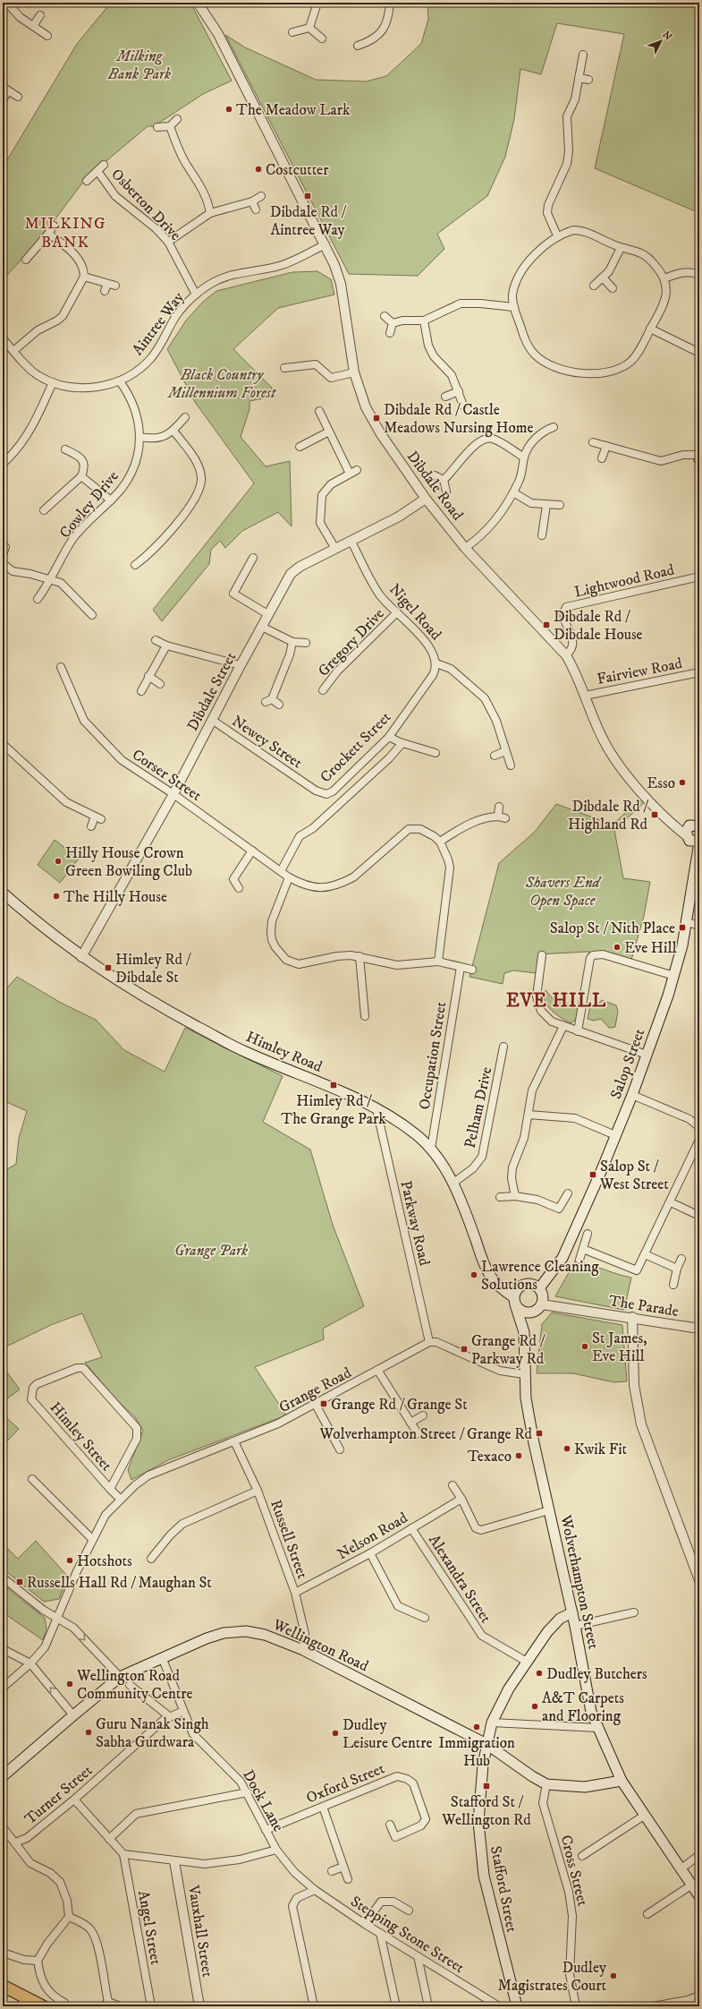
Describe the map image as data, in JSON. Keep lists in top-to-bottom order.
{
  "streets": {
    "main road": [
      "Himley Road",
      "Salop Street",
      "Wolverhampton Street",
      "Wellington Road",
      "Stafford Street"
    ],
    "street": [
      "Osberton Drive",
      "Aintree Way",
      "Dibdale Road",
      "Cowley Drive",
      "Lightwood Road",
      "Nigel Road",
      "Gregory Drive",
      "Fairview Road",
      "Dibdale Street",
      "Newey Street",
      "Crockett Street",
      "Corser Street",
      "Occupation Street",
      "Pelham Drive",
      "Parkway Road",
      "The Parade",
      "Grange Road",
      "Himley Street",
      "Nelson Road",
      "Russell Street",
      "Alexandra Street",
      "Oxford Street",
      "Turner Street",
      "Dock Lane",
      "Cross Street",
      "Angel Street",
      "Vauxhall Street",
      "Stepping Stone Street"
    ]
  },
  "crossings": [
    ["Osberton Drive", "Aintree Way"],
    ["Aintree Way", "Dibdale Road"],
    ["Aintree Way", "Cowley Drive"],
    ["Dibdale Road", "Lightwood Road"],
    ["Dibdale Road", "Fairview Road"],
    ["Dibdale Road", "Dibdale Street"],
    ["Dibdale Road", "Salop Street"],
    ["Nigel Road", "Gregory Drive"],
    ["Nigel Road", "Dibdale Street"],
    ["Nigel Road", "Crockett Street"],
    ["Dibdale Street", "Newey Street"],
    ["Dibdale Street", "Corser Street"],
    ["Dibdale Street", "Himley Road"],
    ["Newey Street", "Crockett Street"],
    ["Himley Road", "Occupation Street"],
    ["Himley Road", "Salop Street"],
    ["Himley Road", "Pelham Drive"],
    ["Himley Road", "Parkway Road"],
    ["Himley Road", "The Parade"],
    ["Himley Road", "Wolverhampton Street"],
    ["Salop Street", "The Parade"],
    ["Salop Street", "Wolverhampton Street"],
    ["Parkway Road", "Grange Road"],
    ["The Parade", "Wolverhampton Street"],
    ["Grange Road", "Himley Street"],
    ["Grange Road", "Russell Street"],
    ["Nelson Road", "Russell Street"],
    ["Nelson Road", "Alexandra Street"],
    ["Russell Street", "Wellington Road"],
    ["Alexandra Street", "Stafford Street"],
    ["Wolverhampton Street", "Stafford Street"],
    ["Wellington Road", "Dock Lane"],
    ["Wellington Road", "Cross Street"],
    ["Wellington Road", "Stafford Street"],
    ["Oxford Street", "Dock Lane"],
    ["Dock Lane", "Stepping Stone Street"]
  ],
  "districts": ["MILKING BANK", "EVE HILL"],
  "parks": [
    "Milking Bank Park",
    "Black Country Millennium Forest",
    "Shavers End Open Space",
    "Grange Park"
  ],
  "places": {
    "other": [
      "The Meadow Lark",
      "Costcutter",
      "Esso",
      "Hilly House Crown Green Bowiling Club",
      "The Hilly House",
      "Eve Hill",
      "Lawrence Cleaning Solutions",
      "St James, Eve Hill",
      "Kwik Fit",
      "Texaco",
      "Hotshots",
      "Dudley Butchers",
      "Wellington Road Community Centre",
      "A&T Carpets and Flooring",
      "Immigration Hub",
      "Guru Nanak Singh Sabha Gurdwara",
      "Dudley Leisure Centre",
      "Dudley Magistrates Court"
    ],
    "transit": [
      "Dibdale Rd / Aintree Way",
      "Dibdale Rd / Castle Meadows Nursing Home",
      "Dibdale Rd / Dibdale House",
      "Dibdale Rd / Highland Rd",
      "Salop St / Nith Place",
      "Himley Rd / Dibdale St",
      "Himley Rd / The Grange Park",
      "Salop St / West Street",
      "Grange Rd / Parkway Rd",
      "Grange Rd / Grange St",
      "Wolverhampton Street / Grange Rd",
      "Russells Hall Rd / Maughan St",
      "Stafford St / Wellington Rd"
    ]
  },
  "north": "top right"
}
